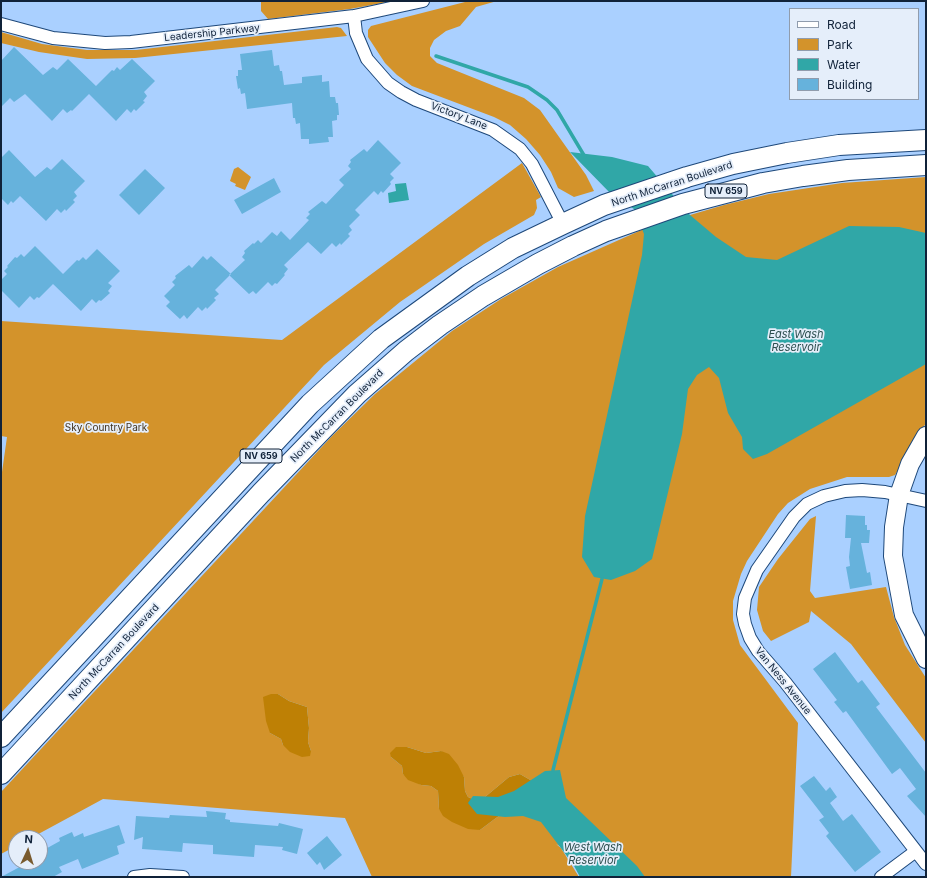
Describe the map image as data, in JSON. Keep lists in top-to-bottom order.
{
  "streets": {
    "main road": ["North McCarran Boulevard", "NV 659"],
    "street": ["Leadership Parkway", "Victory Lane", "Van Ness Avenue"]
  },
  "crossings": [
    ["Leadership Parkway", "Victory Lane"],
    ["Victory Lane", "North McCarran Boulevard"]
  ],
  "water": ["East Wash Reservoir", "West Wash Reservior"],
  "parks": ["Sky Country Park"],
  "legend": [
    "Road",
    "Park",
    "Water",
    "Building"
  ],
  "north": "top"
}
